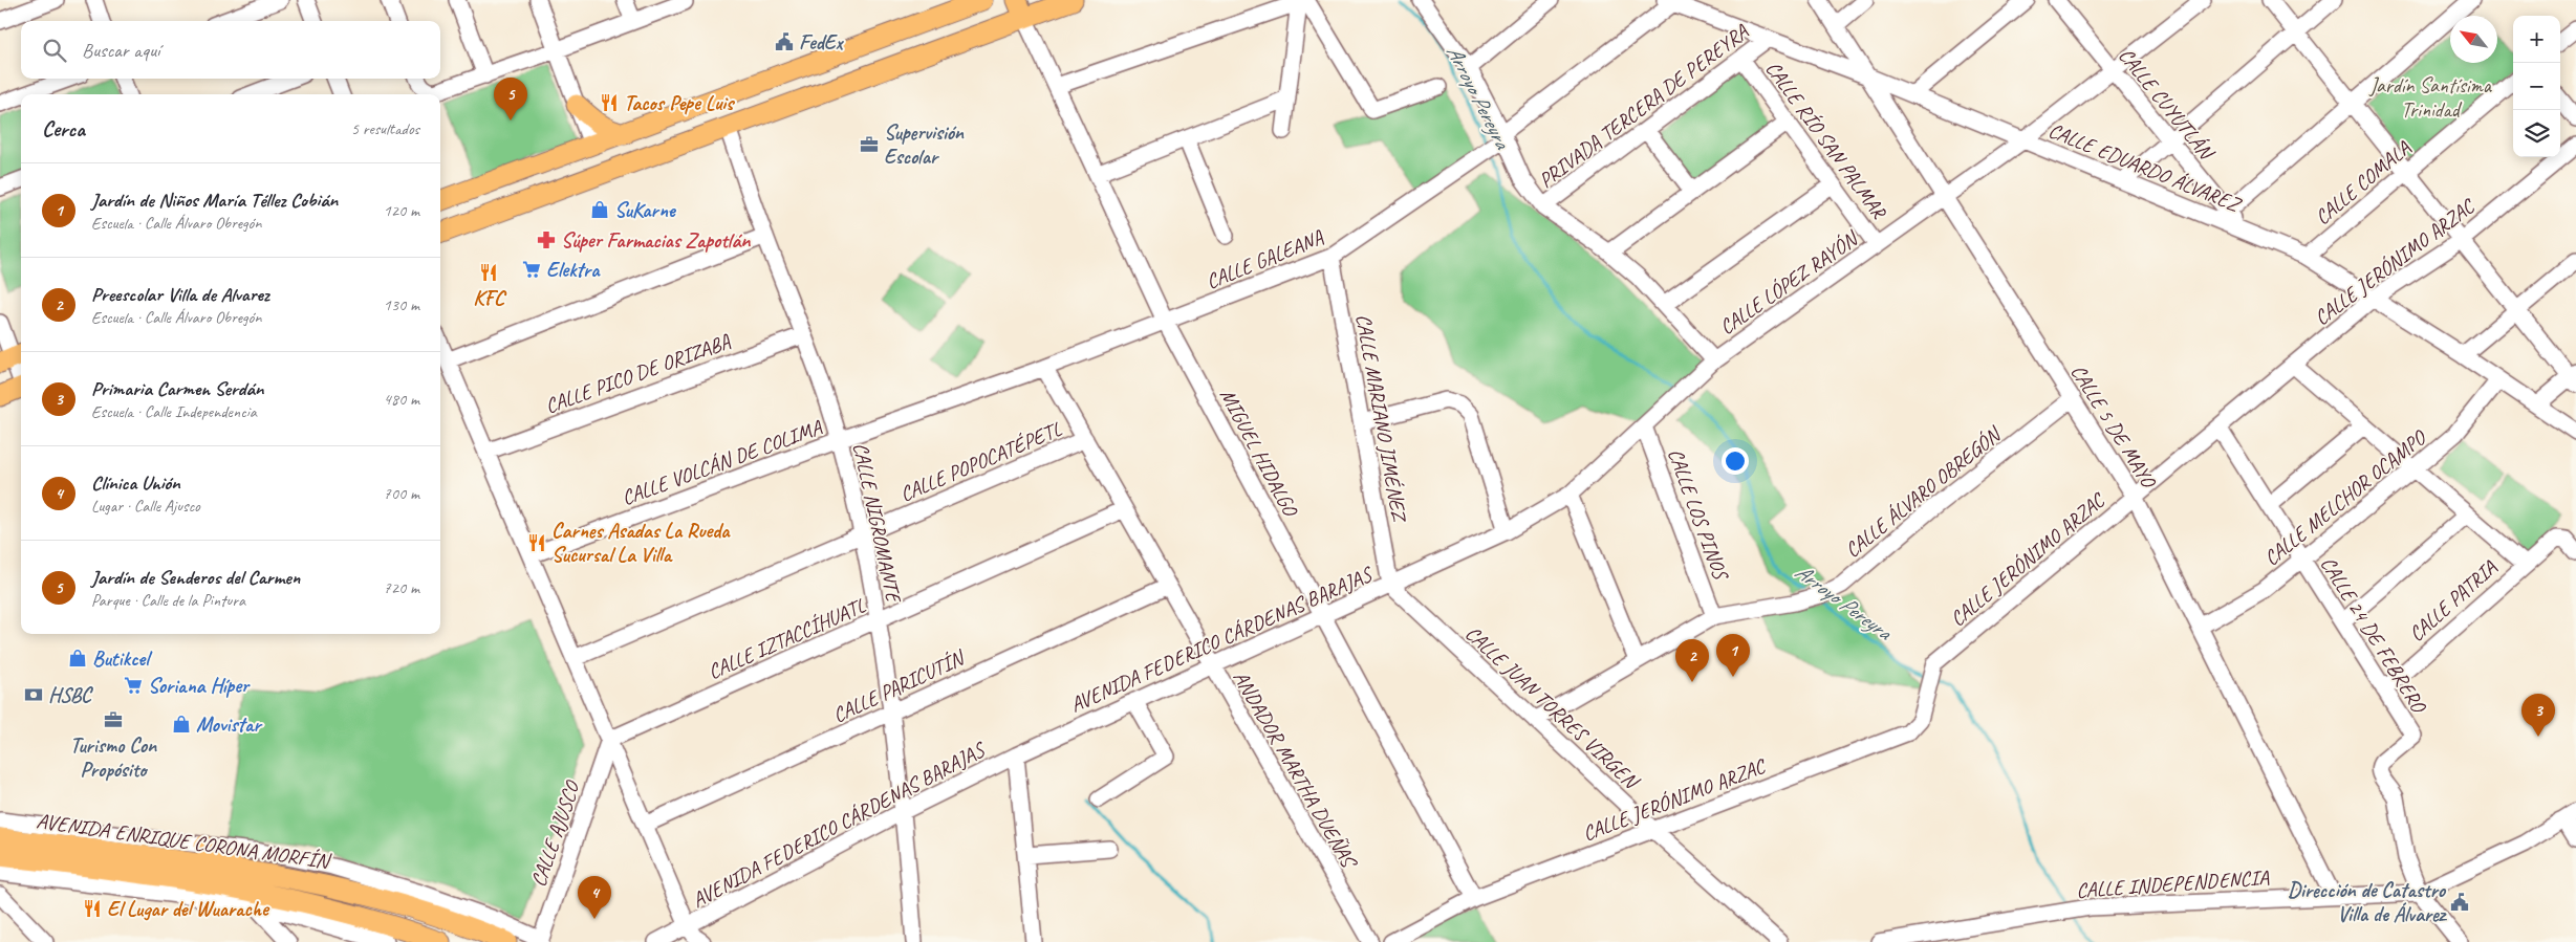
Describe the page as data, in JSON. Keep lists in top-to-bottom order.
{
  "streets": {
    "main road": ["AVENIDA ENRIQUE CORONA MORFÍN"],
    "street": [
      "CALLE CUYUTLÁN",
      "PRIVADA TERCERA DE PEREYRA",
      "CALLE RÍO SAN PALMAR",
      "CALLE EDUARDO ÁLVAREZ",
      "CALLE COMALA",
      "CALLE GALEANA",
      "CALLE JERÓNIMO ARZAC",
      "CALLE LÓPEZ RAYÓN",
      "CALLE PICO DE ORIZABA",
      "CALLE MARIANO JIMÉNEZ",
      "CALLE 5 DE MAYO",
      "MIGUEL HIDALGO",
      "CALLE POPOCATÉPETL",
      "CALLE VOLCÁN DE COLIMA",
      "CALLE ÁLVARO OBREGÓN",
      "CALLE MELCHOR OCAMPO",
      "CALLE LOS PINOS",
      "CALLE NIGROMANTE",
      "CALLE PATRIA",
      "CALLE 24 DE FEBRERO",
      "CALLE IZTACCÍHUATL",
      "AVENIDA FEDERICO CÁRDENAS BARAJAS",
      "CALLE PARICUTÍN",
      "CALLE JUAN TORRES VIRGEN",
      "ANDADOR MARTHA DUEÑAS",
      "CALLE AJUSCO",
      "CALLE INDEPENDENCIA"
    ]
  },
  "crossings": [
    ["CALLE CUYUTLÁN", "CALLE EDUARDO ÁLVAREZ"],
    ["CALLE CUYUTLÁN", "CALLE LÓPEZ RAYÓN"],
    ["PRIVADA TERCERA DE PEREYRA", "CALLE RÍO SAN PALMAR"],
    ["PRIVADA TERCERA DE PEREYRA", "CALLE EDUARDO ÁLVAREZ"],
    ["CALLE RÍO SAN PALMAR", "CALLE LÓPEZ RAYÓN"],
    ["CALLE EDUARDO ÁLVAREZ", "CALLE COMALA"],
    ["CALLE EDUARDO ÁLVAREZ", "CALLE GALEANA"],
    ["CALLE EDUARDO ÁLVAREZ", "CALLE JERÓNIMO ARZAC"],
    ["CALLE EDUARDO ÁLVAREZ", "CALLE LÓPEZ RAYÓN"],
    ["CALLE EDUARDO ÁLVAREZ", "CALLE 5 DE MAYO"],
    ["CALLE EDUARDO ÁLVAREZ", "CALLE MELCHOR OCAMPO"],
    ["CALLE GALEANA", "CALLE MARIANO JIMÉNEZ"],
    ["CALLE GALEANA", "MIGUEL HIDALGO"],
    ["CALLE GALEANA", "CALLE VOLCÁN DE COLIMA"],
    ["CALLE GALEANA", "CALLE NIGROMANTE"],
    ["CALLE GALEANA", "ANDADOR MARTHA DUEÑAS"],
    ["CALLE JERÓNIMO ARZAC", "CALLE 5 DE MAYO"],
    ["CALLE JERÓNIMO ARZAC", "MIGUEL HIDALGO"],
    ["CALLE JERÓNIMO ARZAC", "CALLE 24 DE FEBRERO"],
    ["CALLE JERÓNIMO ARZAC", "CALLE JUAN TORRES VIRGEN"],
    ["CALLE LÓPEZ RAYÓN", "CALLE MARIANO JIMÉNEZ"],
    ["CALLE LÓPEZ RAYÓN", "CALLE 5 DE MAYO"],
    ["CALLE LÓPEZ RAYÓN", "CALLE LOS PINOS"],
    ["CALLE LÓPEZ RAYÓN", "AVENIDA FEDERICO CÁRDENAS BARAJAS"],
    ["CALLE LÓPEZ RAYÓN", "CALLE JUAN TORRES VIRGEN"],
    ["CALLE PICO DE ORIZABA", "CALLE NIGROMANTE"],
    ["CALLE PICO DE ORIZABA", "AVENIDA FEDERICO CÁRDENAS BARAJAS"],
    ["CALLE MARIANO JIMÉNEZ", "AVENIDA FEDERICO CÁRDENAS BARAJAS"],
    ["CALLE MARIANO JIMÉNEZ", "CALLE JUAN TORRES VIRGEN"],
    ["CALLE 5 DE MAYO", "CALLE ÁLVARO OBREGÓN"],
    ["CALLE 5 DE MAYO", "CALLE MELCHOR OCAMPO"],
    ["CALLE 5 DE MAYO", "CALLE INDEPENDENCIA"],
    ["MIGUEL HIDALGO", "AVENIDA FEDERICO CÁRDENAS BARAJAS"],
    ["CALLE POPOCATÉPETL", "CALLE NIGROMANTE"],
    ["CALLE POPOCATÉPETL", "AVENIDA FEDERICO CÁRDENAS BARAJAS"],
    ["CALLE POPOCATÉPETL", "ANDADOR MARTHA DUEÑAS"],
    ["CALLE VOLCÁN DE COLIMA", "CALLE NIGROMANTE"],
    ["CALLE VOLCÁN DE COLIMA", "AVENIDA FEDERICO CÁRDENAS BARAJAS"],
    ["CALLE ÁLVARO OBREGÓN", "CALLE LOS PINOS"],
    ["CALLE ÁLVARO OBREGÓN", "CALLE JUAN TORRES VIRGEN"],
    ["CALLE MELCHOR OCAMPO", "CALLE 24 DE FEBRERO"],
    ["CALLE NIGROMANTE", "CALLE IZTACCÍHUATL"],
    ["CALLE NIGROMANTE", "AVENIDA FEDERICO CÁRDENAS BARAJAS"],
    ["CALLE NIGROMANTE", "CALLE PARICUTÍN"],
    ["CALLE PATRIA", "CALLE 24 DE FEBRERO"],
    ["CALLE 24 DE FEBRERO", "CALLE INDEPENDENCIA"],
    ["CALLE IZTACCÍHUATL", "AVENIDA FEDERICO CÁRDENAS BARAJAS"],
    ["CALLE IZTACCÍHUATL", "ANDADOR MARTHA DUEÑAS"],
    ["CALLE IZTACCÍHUATL", "CALLE AJUSCO"],
    ["AVENIDA FEDERICO CÁRDENAS BARAJAS", "CALLE PARICUTÍN"],
    ["AVENIDA FEDERICO CÁRDENAS BARAJAS", "CALLE JUAN TORRES VIRGEN"],
    ["AVENIDA FEDERICO CÁRDENAS BARAJAS", "ANDADOR MARTHA DUEÑAS"],
    ["AVENIDA FEDERICO CÁRDENAS BARAJAS", "CALLE AJUSCO"],
    ["CALLE PARICUTÍN", "ANDADOR MARTHA DUEÑAS"]
  ],
  "water": ["Arroyo Pereyra"],
  "parks": ["Jardín Santísima Trinidad"],
  "places": {
    "public building": ["FedEx", "Dirección de Catastro Villa de Álvarez"],
    "restaurant": [
      "Tacos Pepe Luis",
      "KFC",
      "Carnes Asadas La Rueda Sucursal La Villa",
      "El Lugar del Wuarache"
    ],
    "office": ["Supervisión Escolar", "Turismo Con Propósito"],
    "shop": ["SuKarne", "Butikcel", "Movistar"],
    "pharmacy": ["Súper Farmacias Zapotlán"],
    "supermarket": ["Elektra", "Soriana Híper"],
    "bank": ["HSBC"]
  },
  "north": "top left",
  "page": {
    "map_buttons": ["+", "−"],
    "search": "Buscar aquí",
    "pins": [
      "5",
      "1",
      "2",
      "3",
      "4"
    ],
    "heading": ["Cerca", "5 resultados"],
    "list": [
      {
        "mark": "1",
        "name": "Jardín de Niños María Téllez Cobián",
        "note": "Escuela · Calle Álvaro Obregón",
        "value": "120 m"
      },
      {
        "mark": "2",
        "name": "Preescolar Villa de Alvarez",
        "note": "Escuela · Calle Álvaro Obregón",
        "value": "130 m"
      },
      {
        "mark": "3",
        "name": "Primaria Carmen Serdán",
        "note": "Escuela · Calle Independencia",
        "value": "480 m"
      },
      {
        "mark": "4",
        "name": "Clínica Unión",
        "note": "Lugar · Calle Ajusco",
        "value": "700 m"
      },
      {
        "mark": "5",
        "name": "Jardín de Senderos del Carmen",
        "note": "Parque · Calle de la Pintura",
        "value": "720 m"
      }
    ]
  }
}
